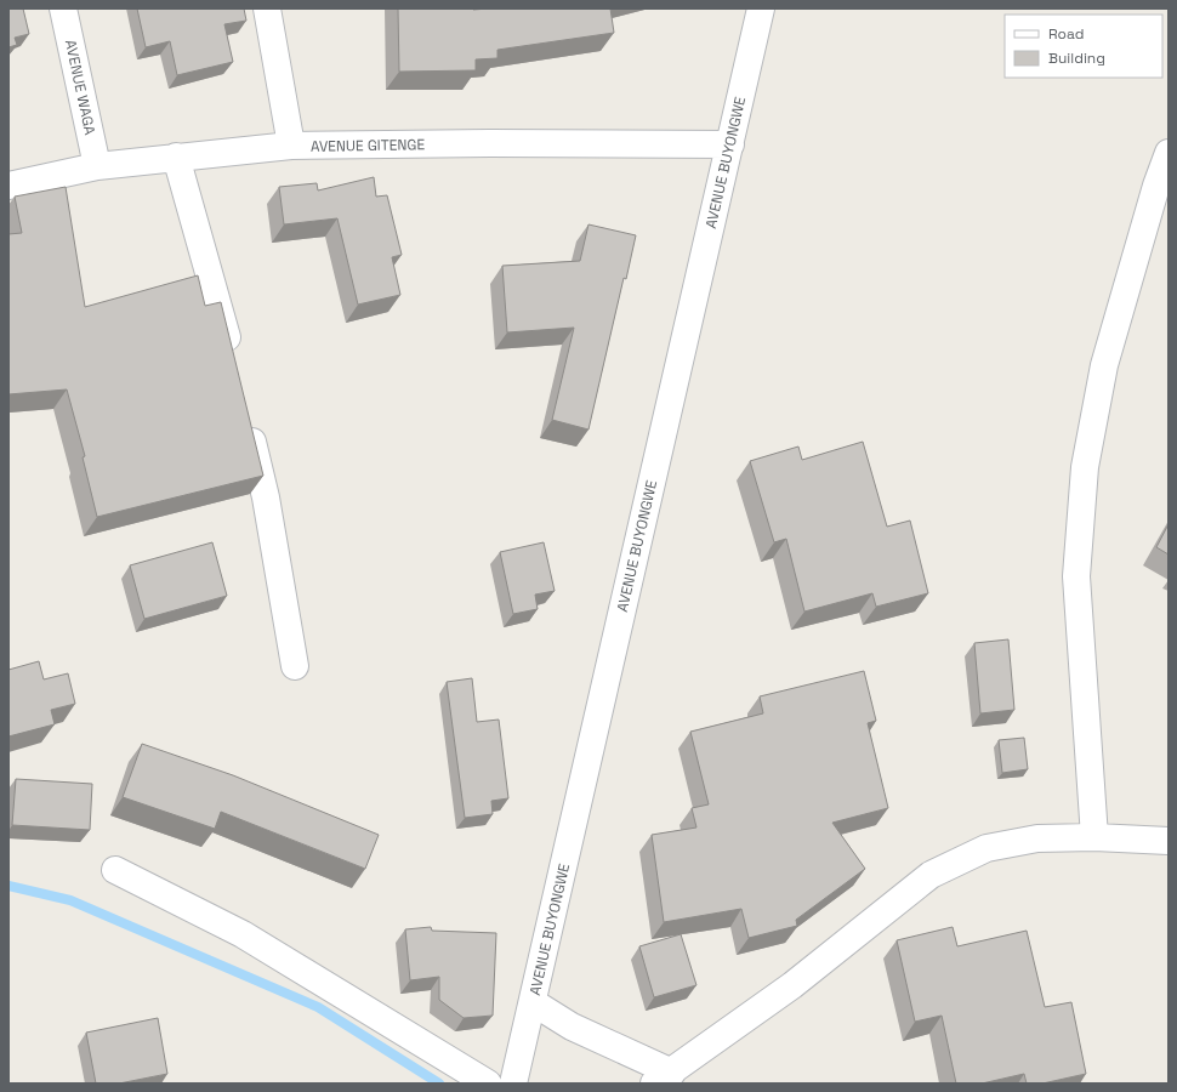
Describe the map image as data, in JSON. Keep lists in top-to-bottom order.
{
  "streets": {
    "street": ["AVENUE WAGA", "AVENUE GITENGE", "AVENUE BUYONGWE"]
  },
  "crossings": [
    ["AVENUE WAGA", "AVENUE GITENGE"],
    ["AVENUE GITENGE", "AVENUE BUYONGWE"]
  ],
  "legend": ["Road", "Building"]
}
